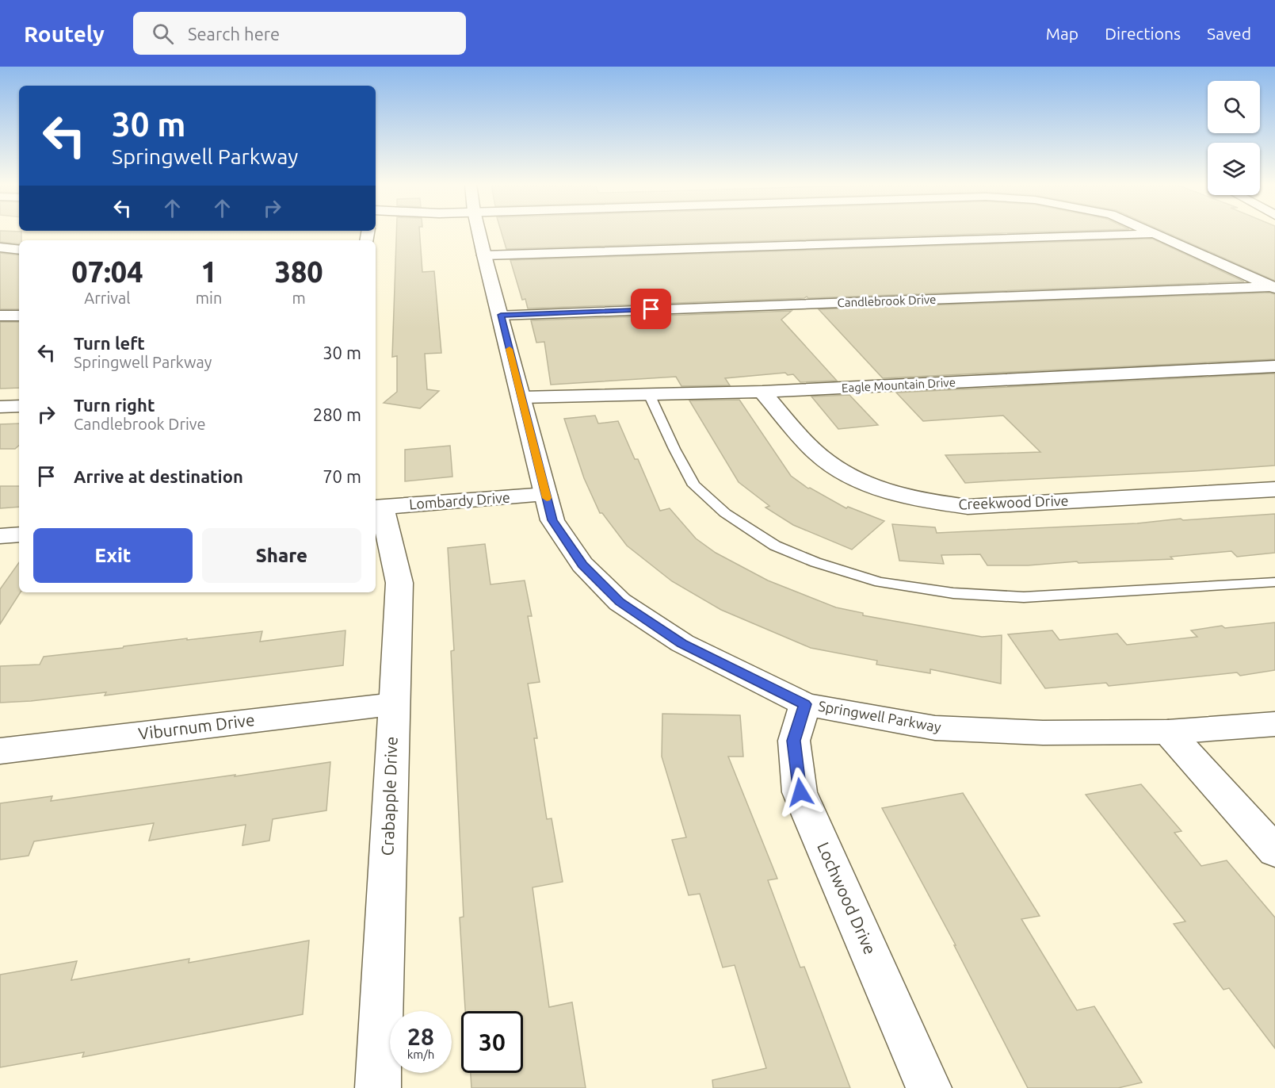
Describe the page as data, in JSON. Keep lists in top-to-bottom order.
{
  "streets": {
    "street": [
      "Candlebrook Drive",
      "Eagle Mountain Drive",
      "Lombardy Drive",
      "Creekwood Drive",
      "Springwell Parkway",
      "Viburnum Drive",
      "Crabapple Drive",
      "Lochwood Drive"
    ]
  },
  "crossings": [
    ["Candlebrook Drive", "Springwell Parkway"],
    ["Eagle Mountain Drive", "Creekwood Drive"],
    ["Eagle Mountain Drive", "Springwell Parkway"],
    ["Lombardy Drive", "Springwell Parkway"],
    ["Lombardy Drive", "Crabapple Drive"],
    ["Springwell Parkway", "Lochwood Drive"],
    ["Viburnum Drive", "Crabapple Drive"]
  ],
  "page": {
    "header": "Routely",
    "search": "Search here",
    "nav": ["Map", "Directions", "Saved"],
    "turn": ["30 m", "Springwell Parkway"],
    "eta": [
      "07:04",
      "Arrival",
      "1",
      "min",
      "380",
      "m"
    ],
    "list": [
      {
        "name": "Turn left",
        "note": "Springwell Parkway",
        "value": "30 m"
      },
      {
        "name": "Turn right",
        "note": "Candlebrook Drive",
        "value": "280 m"
      },
      {
        "name": "Arrive at destination",
        "value": "70 m"
      }
    ],
    "buttons": ["Exit", "Share"],
    "speed": "28 km/h",
    "limit": "30"
  }
}
